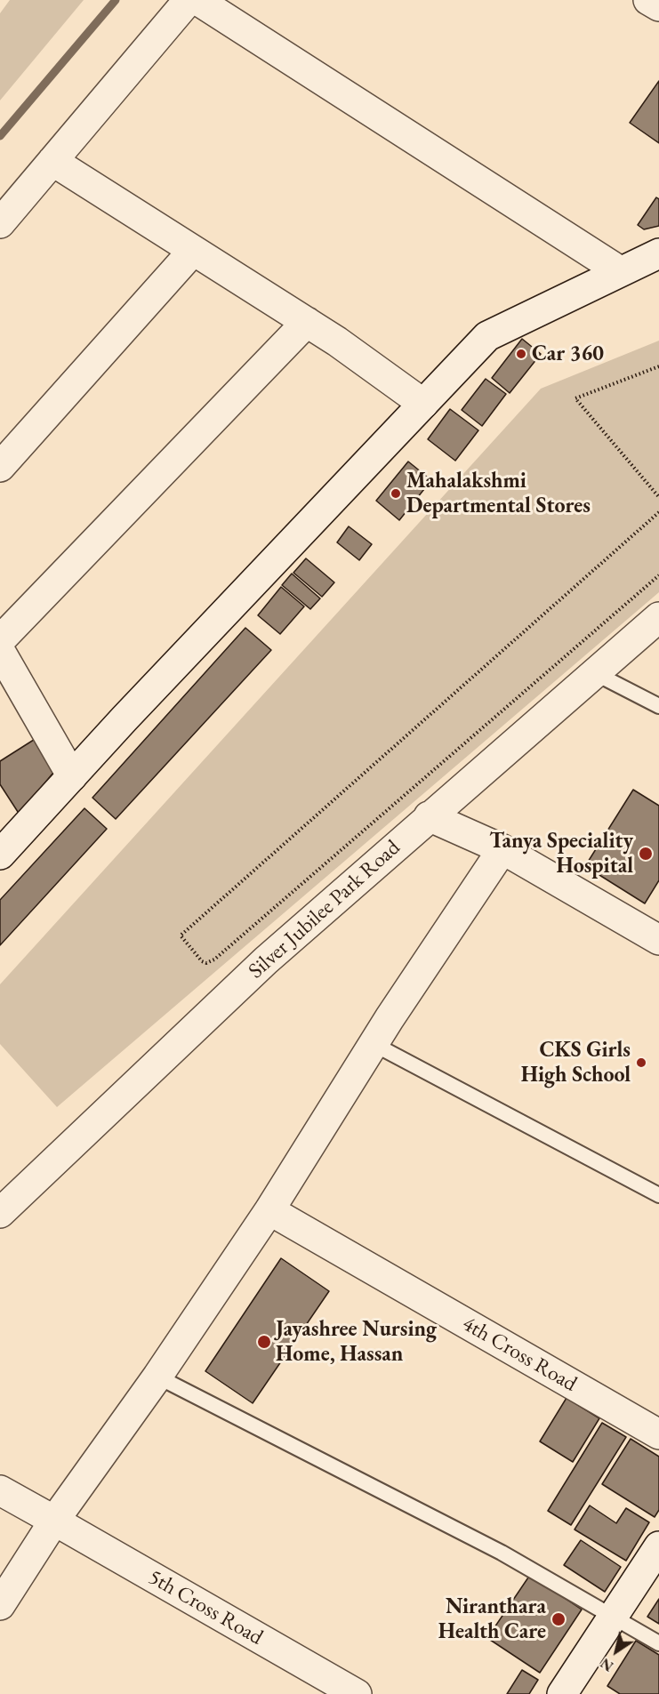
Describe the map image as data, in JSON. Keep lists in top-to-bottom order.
{
  "streets": {
    "street": ["Silver Jubilee Park Road", "4th Cross Road", "5th Cross Road"]
  },
  "places": [
    "Car 360",
    "Mahalakshmi Departmental Stores",
    "Tanya Speciality Hospital",
    "CKS Girls High School",
    "Jayashree Nursing Home, Hassan",
    "Niranthara Health Care"
  ],
  "north": "bottom left"
}
